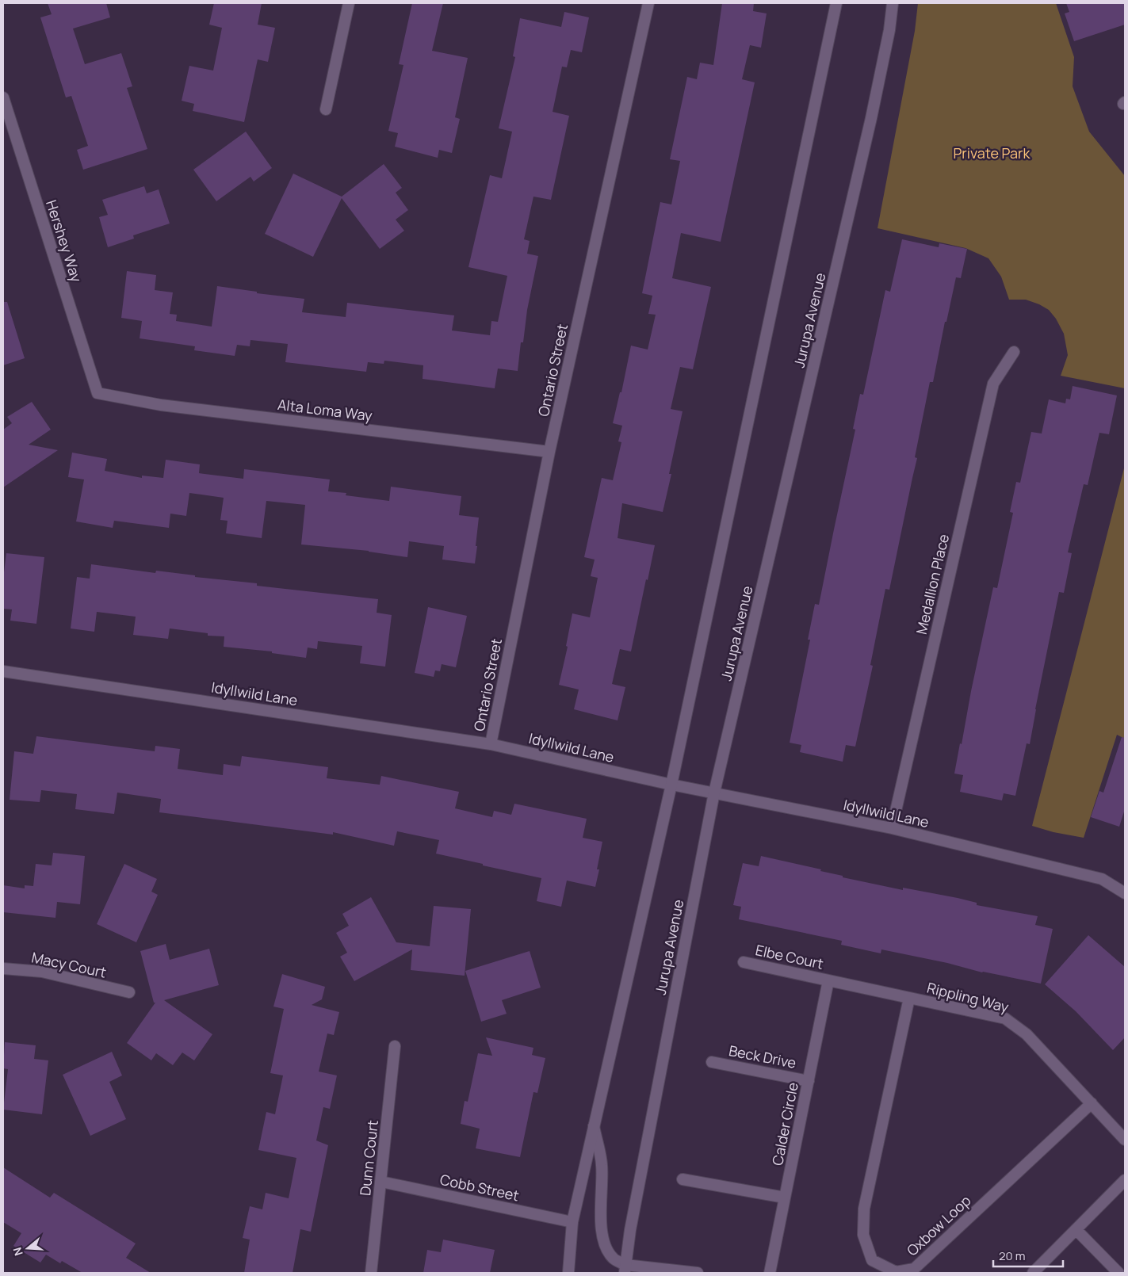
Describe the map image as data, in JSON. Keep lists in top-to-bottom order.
{
  "streets": {
    "street": [
      "Hershey Way",
      "Jurupa Avenue",
      "Ontario Street",
      "Alta Loma Way",
      "Medallion Place",
      "Idyllwild Lane",
      "Elbe Court",
      "Macy Court",
      "Rippling Way",
      "Beck Drive",
      "Calder Circle",
      "Dunn Court",
      "Cobb Street",
      "Oxbow Loop"
    ]
  },
  "crossings": [
    ["Hershey Way", "Alta Loma Way"],
    ["Jurupa Avenue", "Idyllwild Lane"],
    ["Ontario Street", "Alta Loma Way"],
    ["Ontario Street", "Idyllwild Lane"],
    ["Medallion Place", "Idyllwild Lane"],
    ["Elbe Court", "Rippling Way"],
    ["Elbe Court", "Calder Circle"],
    ["Rippling Way", "Calder Circle"],
    ["Rippling Way", "Oxbow Loop"],
    ["Beck Drive", "Calder Circle"],
    ["Dunn Court", "Cobb Street"]
  ],
  "parks": ["Private Park"],
  "scale_bar": "20 m",
  "north": "left"
}
